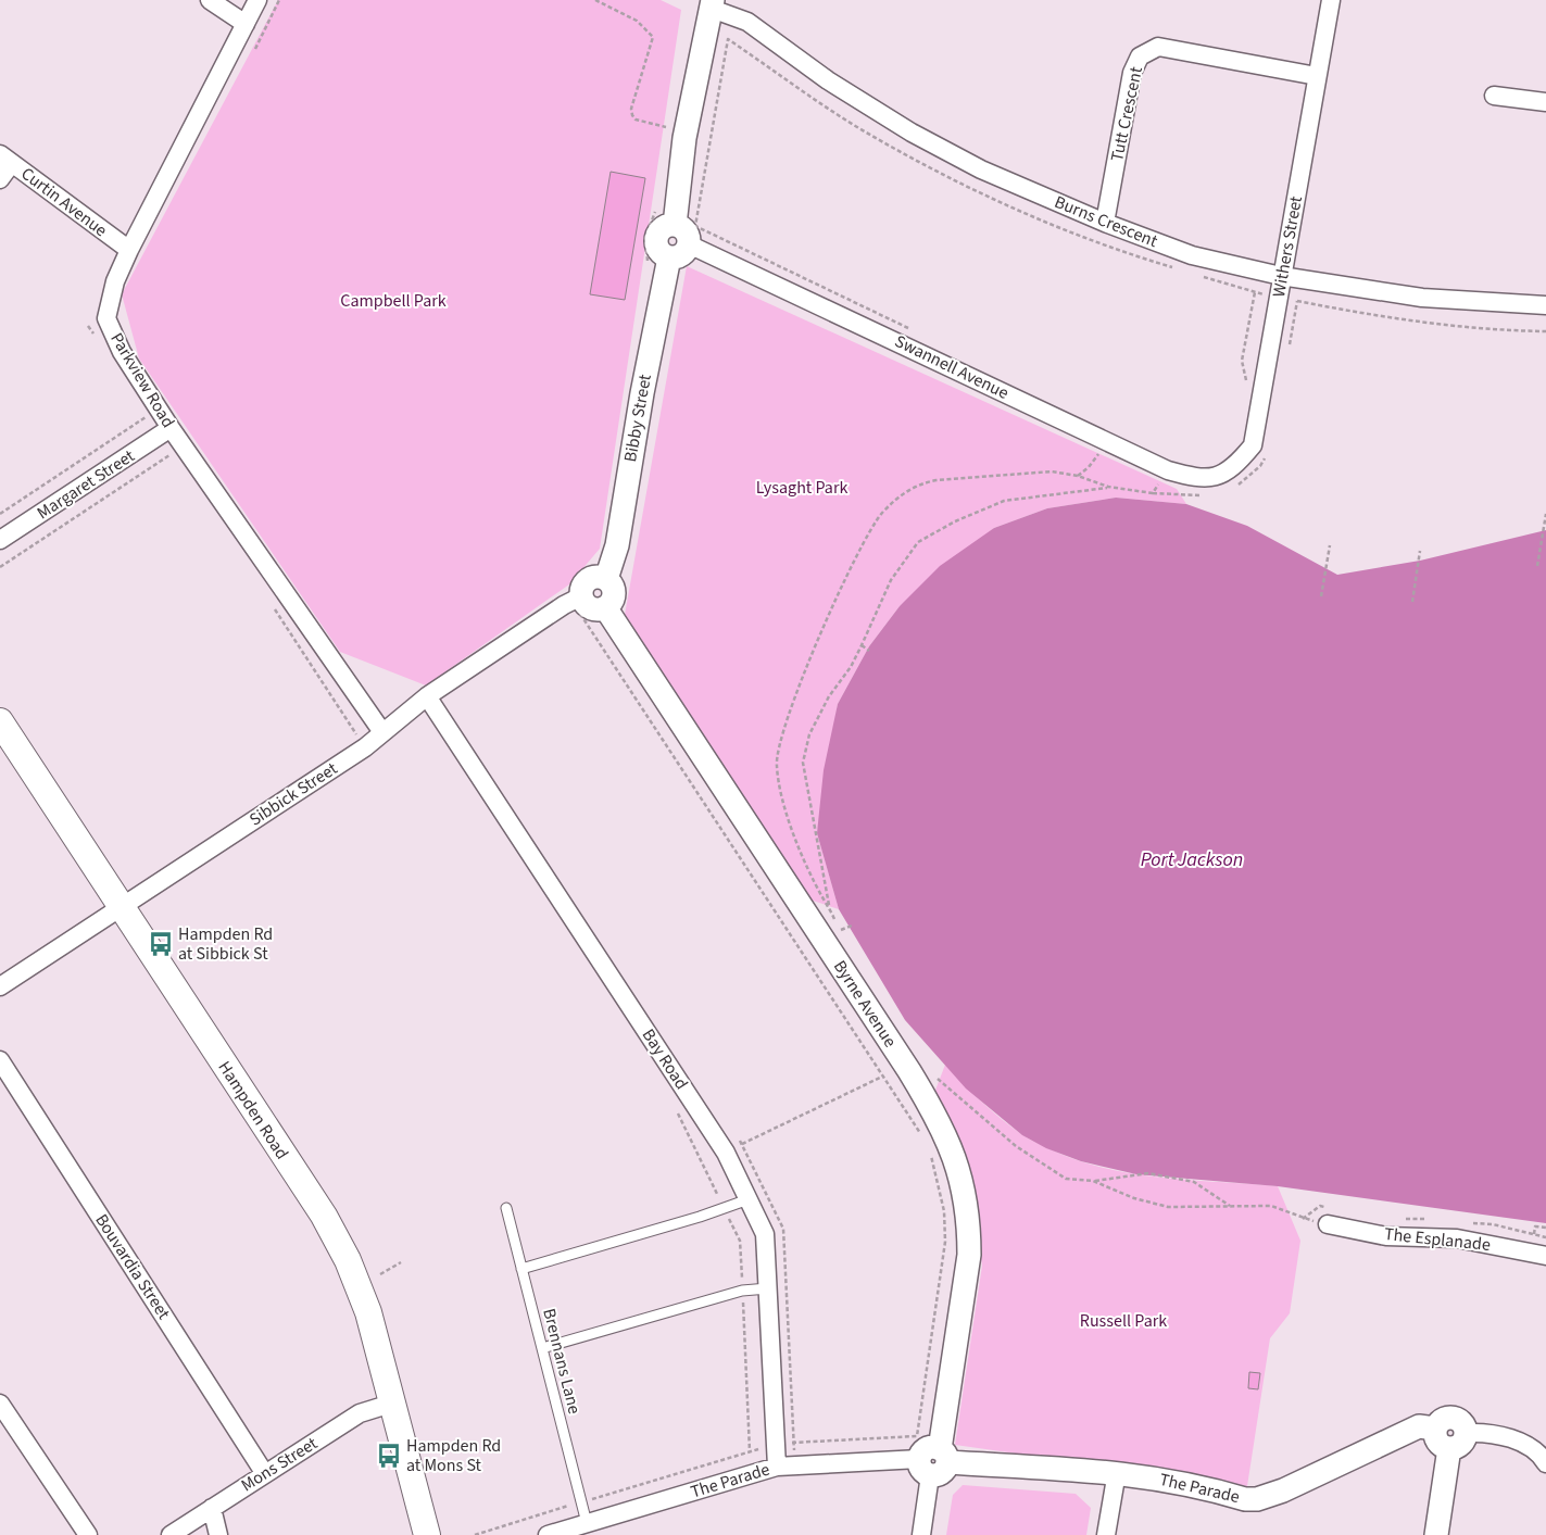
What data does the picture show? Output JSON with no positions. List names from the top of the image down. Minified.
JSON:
{"streets":{"main road":["Hampden Road"],"street":["Tutt Crescent","Curtin Avenue","Burns Crescent","Withers Street","Swannell Avenue","Parkview Road","Bibby Street","Margaret Street","Sibbick Street","Byrne Avenue","Bay Road","The Esplanade","Bouvardia Street","Mons Street","The Parade"],"lane":["Brennans Lane"]},"crossings":[["Tutt Crescent","Burns Crescent"],["Tutt Crescent","Withers Street"],["Curtin Avenue","Parkview Road"],["Burns Crescent","Withers Street"],["Withers Street","Swannell Avenue"],["Swannell Avenue","Bibby Street"],["Parkview Road","Margaret Street"],["Parkview Road","Sibbick Street"],["Bibby Street","Sibbick Street"],["Bibby Street","Byrne Avenue"],["Sibbick Street","Byrne Avenue"],["Sibbick Street","Bay Road"],["Sibbick Street","Hampden Road"],["Byrne Avenue","The Parade"],["Bay Road","The Parade"],["Hampden Road","Mons Street"],["Bouvardia Street","Mons Street"],["Brennans Lane","The Parade"]],"water":["Port Jackson"],"parks":["Campbell Park","Lysaght Park","Russell Park"],"places":{"bus stop":["Hampden Rd at Sibbick St","Hampden Rd at Mons St"]}}
